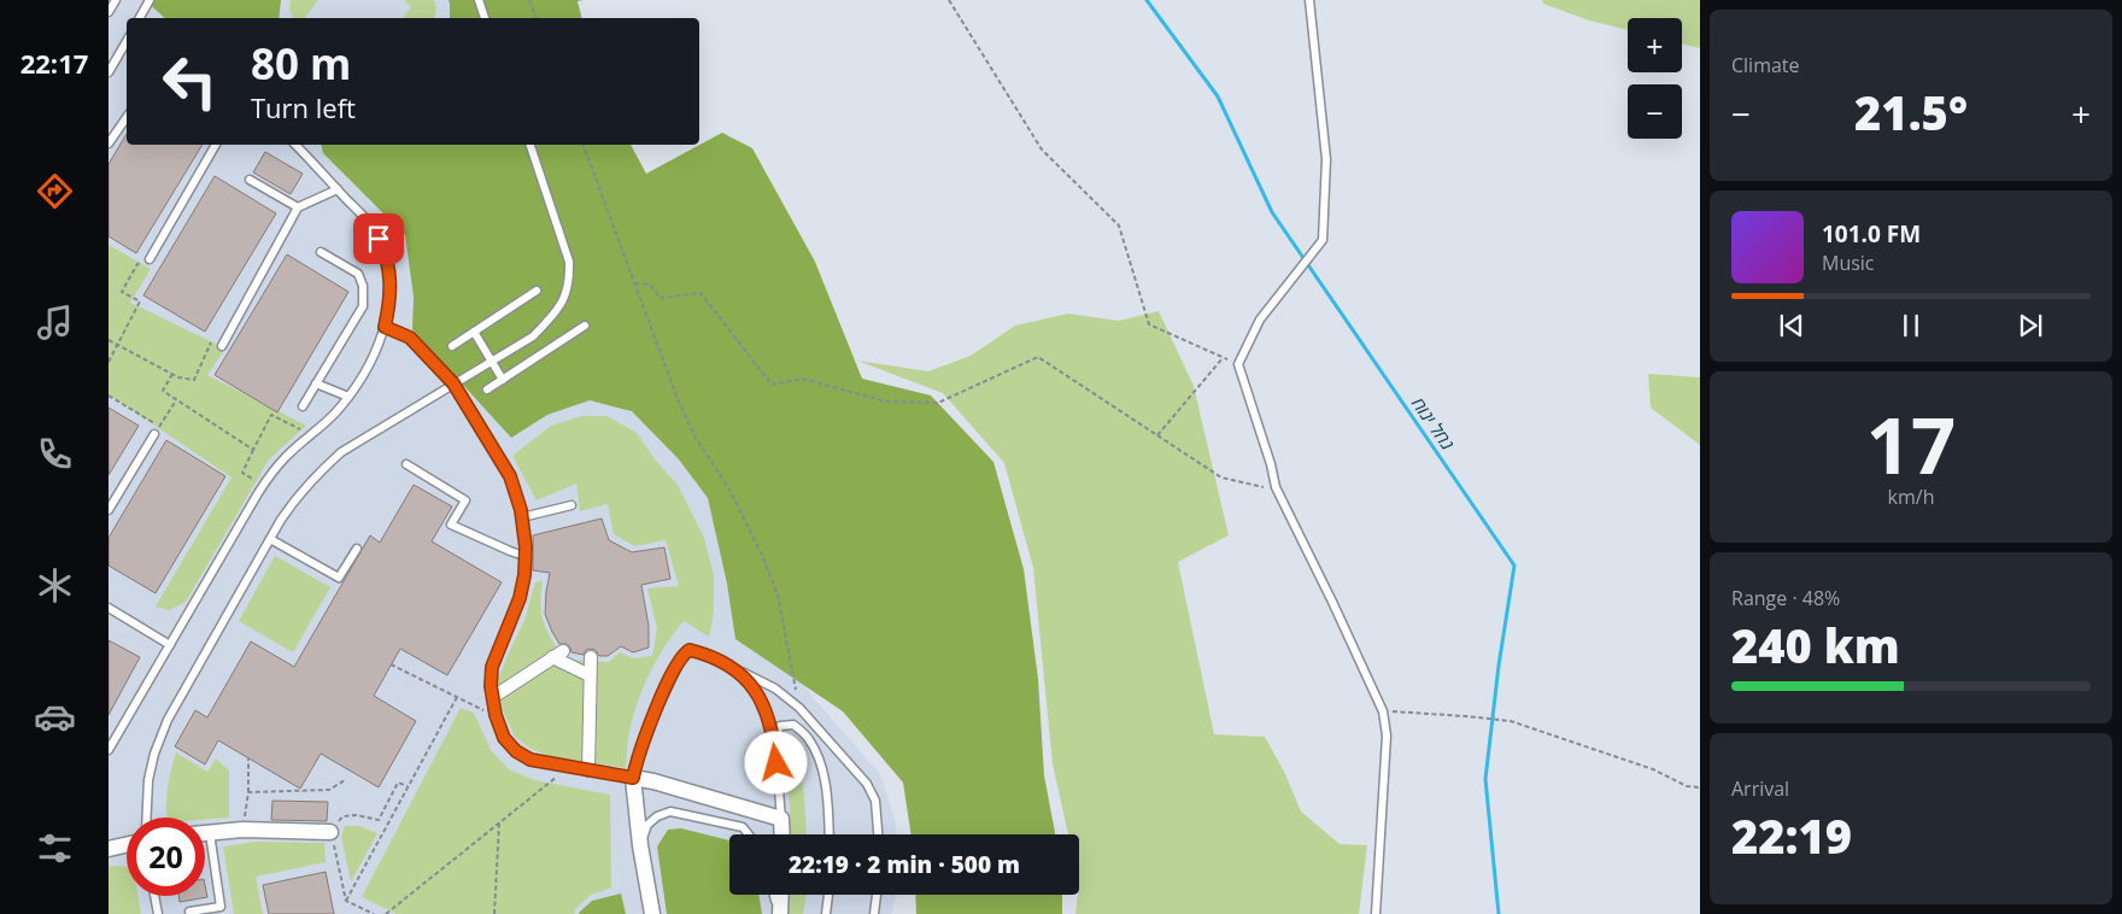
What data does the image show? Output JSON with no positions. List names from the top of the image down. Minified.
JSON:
{"water":["נחל ינוח"],"page":{"tabs":"22:17","tile":["Climate",["17","km/h"],["Range · 48%","240 km"],["Arrival","22:19"]],"map_buttons":["+","−"],"turn":["80 m","Turn left"],"heat":["−","21.5°","+"],"song":["101.0 FM","Music"],"limit":"20","trip":"22:19 · 2 min · 500 m"}}
